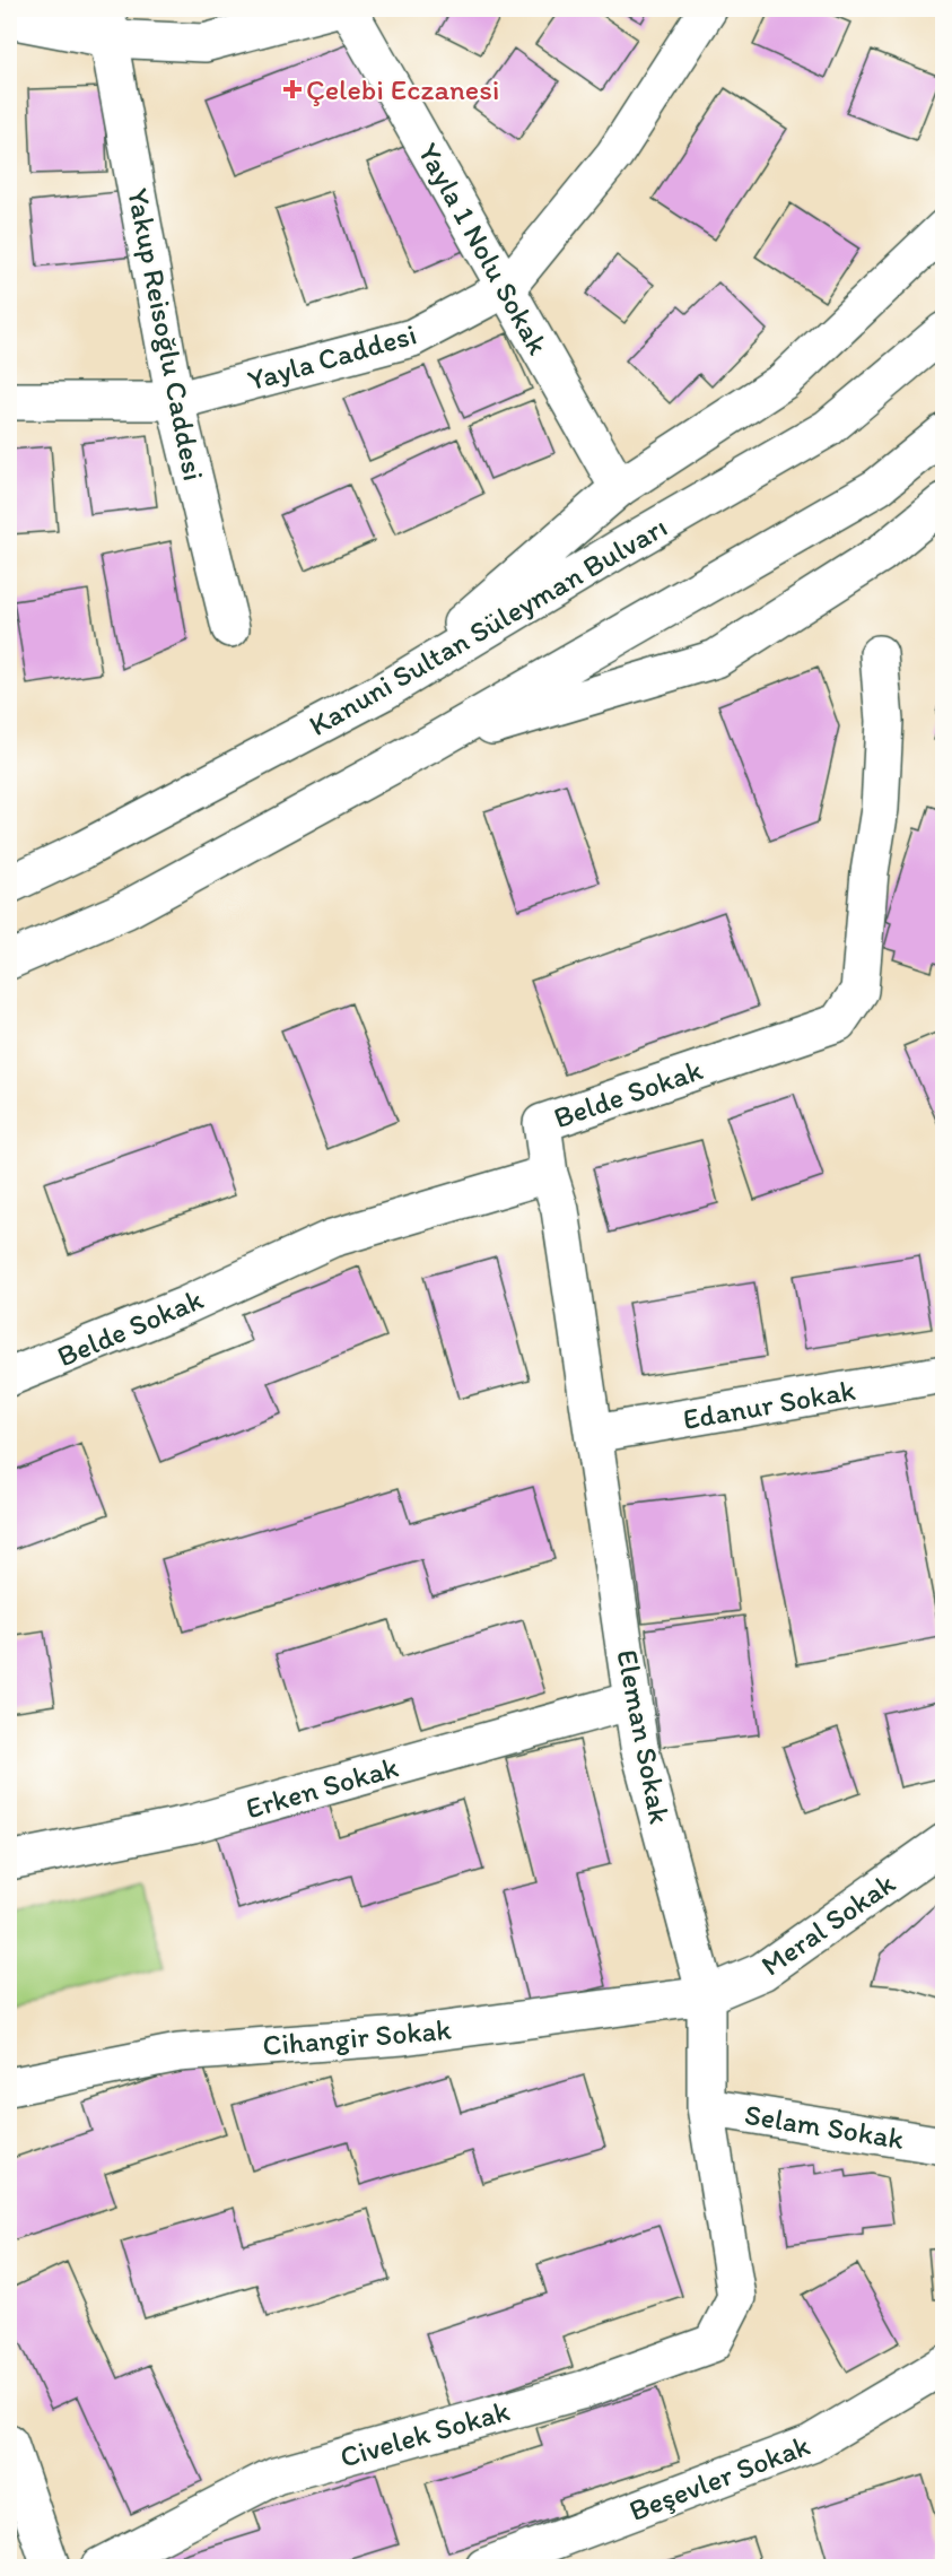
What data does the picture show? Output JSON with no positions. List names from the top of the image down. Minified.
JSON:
{"streets":{"street":["Yayla 1 Nolu Sokak","Yakup Reisoğlu Caddesi","Yayla Caddesi","Kanuni Sultan Süleyman Bulvarı","Belde Sokak","Edanur Sokak","Eleman Sokak","Erken Sokak","Meral Sokak","Cihangir Sokak","Selam Sokak","Civelek Sokak","Beşevler Sokak"]},"crossings":[["Yayla 1 Nolu Sokak","Yayla Caddesi"],["Yakup Reisoğlu Caddesi","Yayla Caddesi"],["Belde Sokak","Eleman Sokak"],["Edanur Sokak","Eleman Sokak"],["Eleman Sokak","Erken Sokak"],["Eleman Sokak","Meral Sokak"],["Eleman Sokak","Cihangir Sokak"],["Eleman Sokak","Selam Sokak"],["Eleman Sokak","Civelek Sokak"],["Meral Sokak","Cihangir Sokak"]],"places":{"health":["Çelebi Eczanesi"]}}
